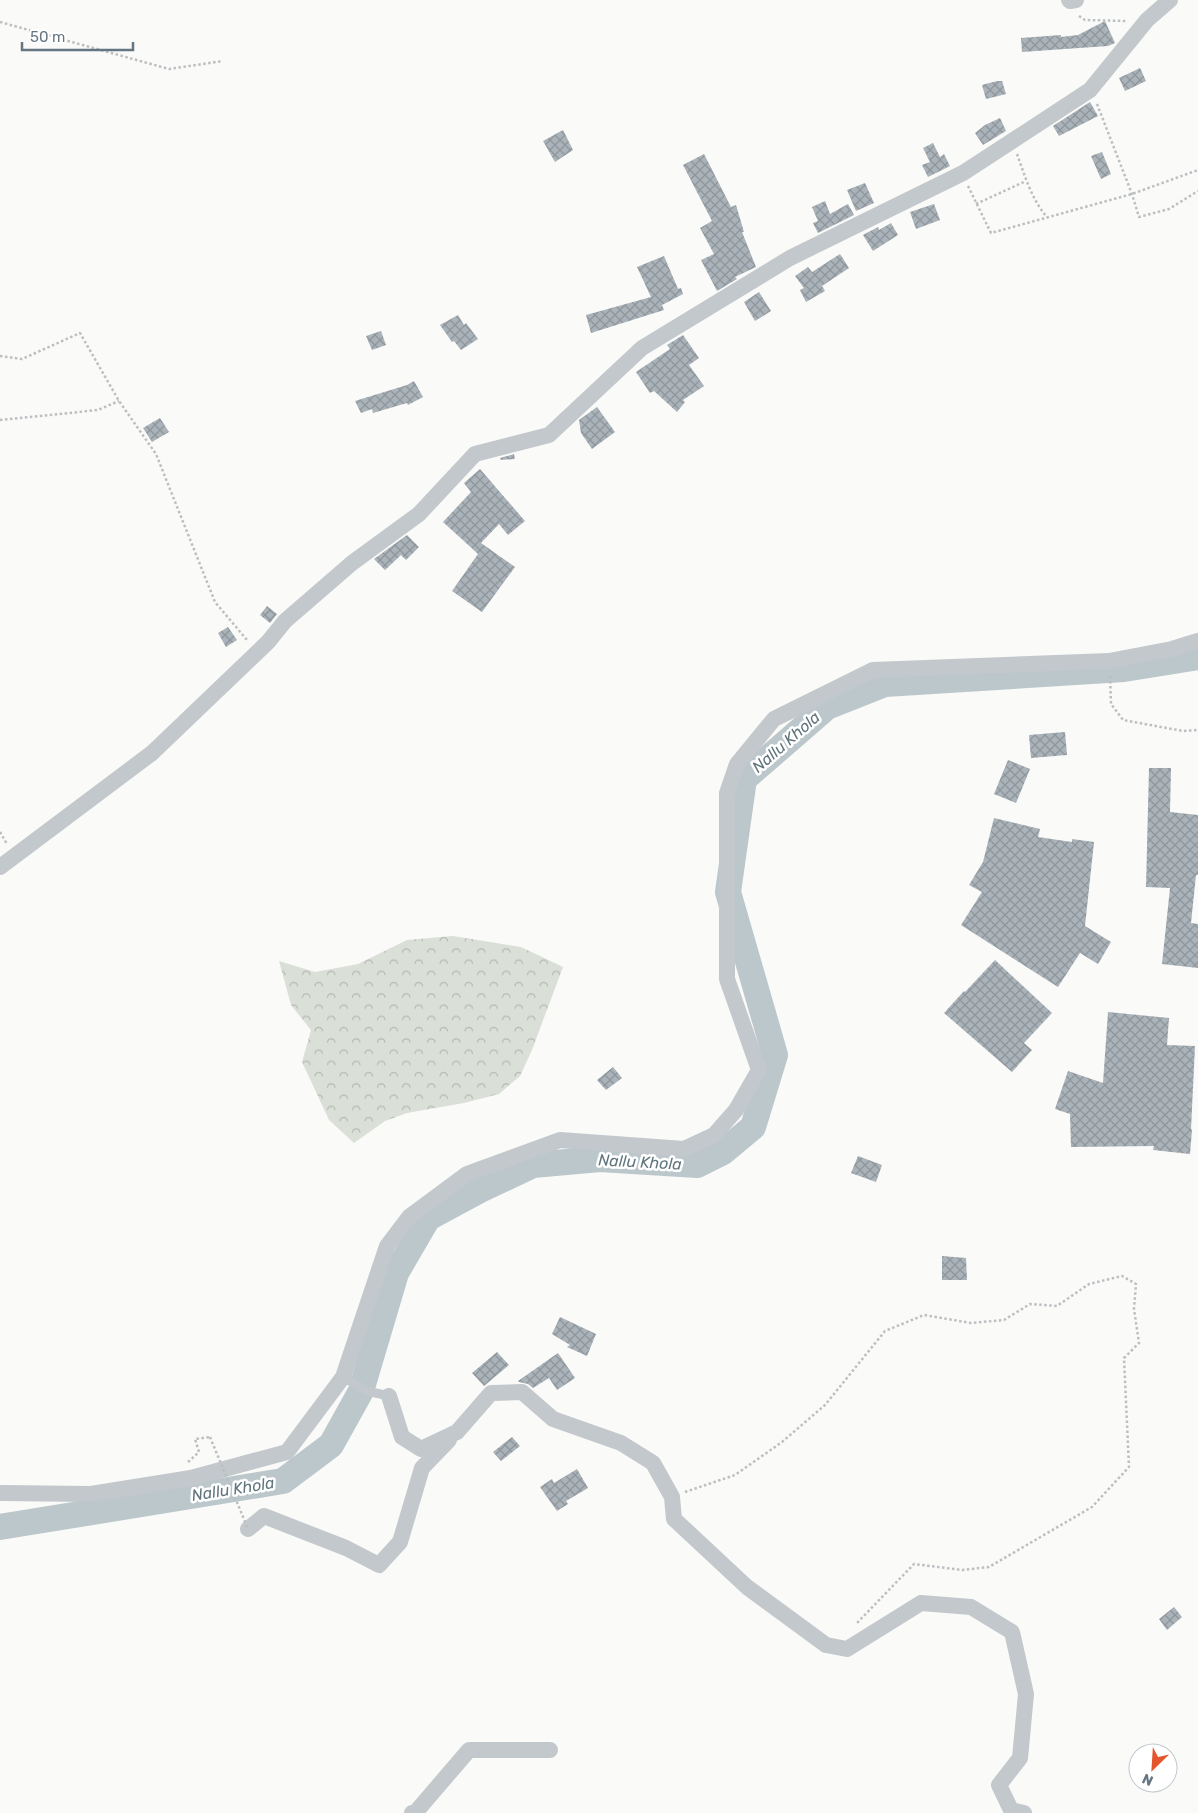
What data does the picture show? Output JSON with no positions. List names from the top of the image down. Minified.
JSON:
{"water":["Nallu Khola"],"scale_bar":"50 m","north":"bottom left"}
